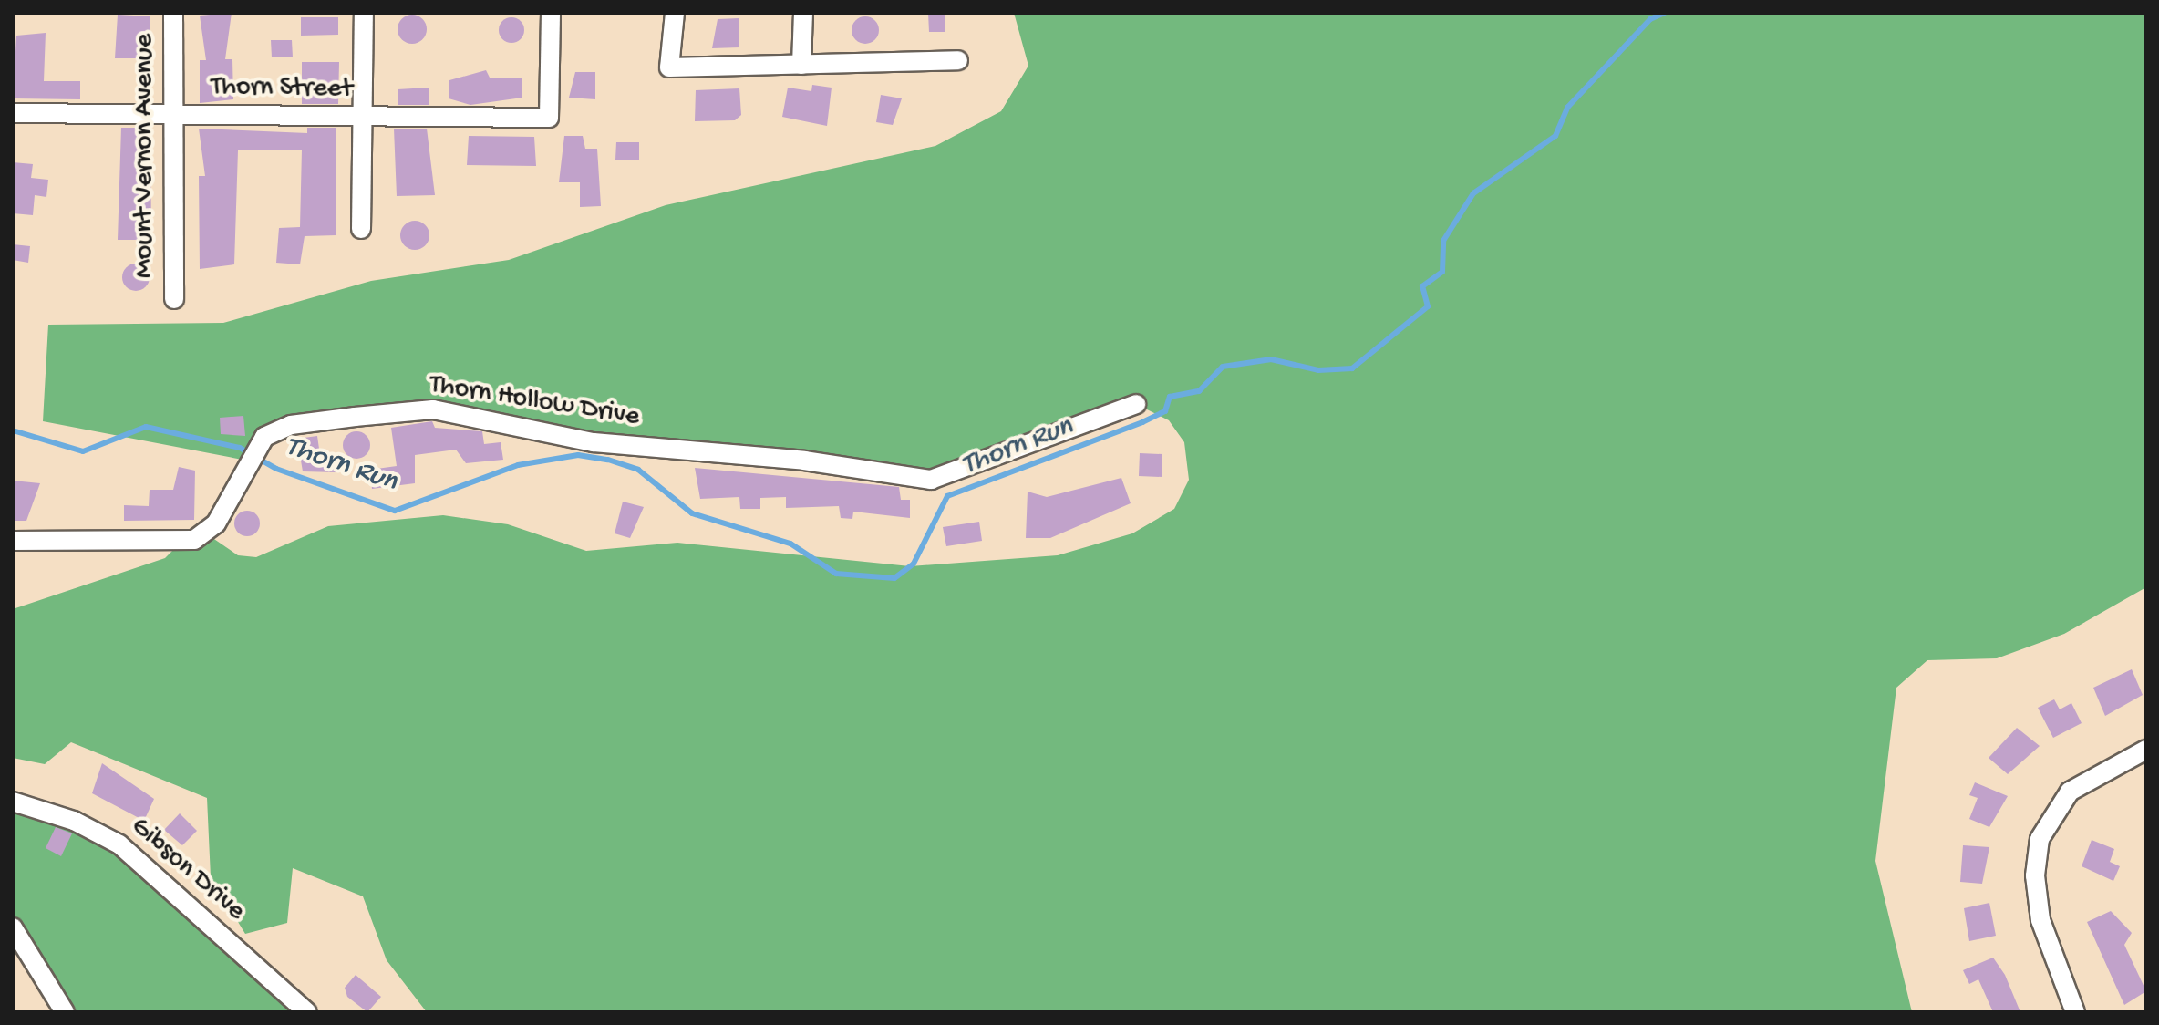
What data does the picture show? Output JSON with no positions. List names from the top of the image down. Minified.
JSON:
{"streets":{"street":["Thorn Street","Mount Vernon Avenue","Thorn Hollow Drive","Gibson Drive"]},"crossings":[["Thorn Street","Mount Vernon Avenue"]],"water":["Thorn Run"]}
